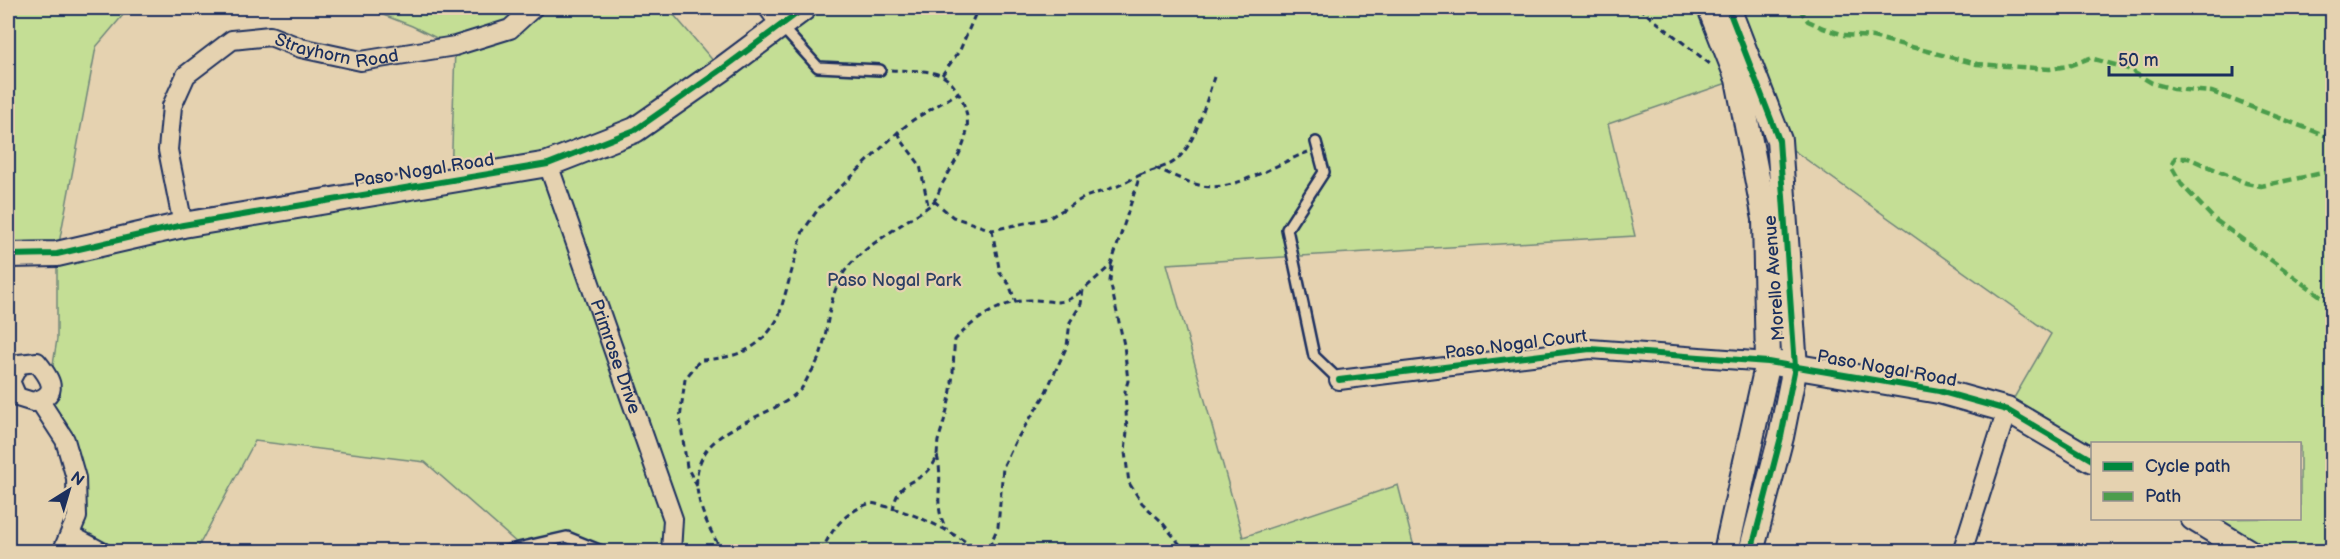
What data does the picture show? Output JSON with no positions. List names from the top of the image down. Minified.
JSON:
{"streets":{"street":["Strayhorn Road","Paso Nogal Road","Morello Avenue","Paso Nogal Court","Primrose Drive"]},"crossings":[["Strayhorn Road","Paso Nogal Road"],["Paso Nogal Road","Morello Avenue"],["Paso Nogal Road","Paso Nogal Court"],["Paso Nogal Road","Primrose Drive"],["Morello Avenue","Paso Nogal Court"]],"parks":["Paso Nogal Park"],"legend":["Cycle path","Path"],"scale_bar":"50 m","north":"top right"}
